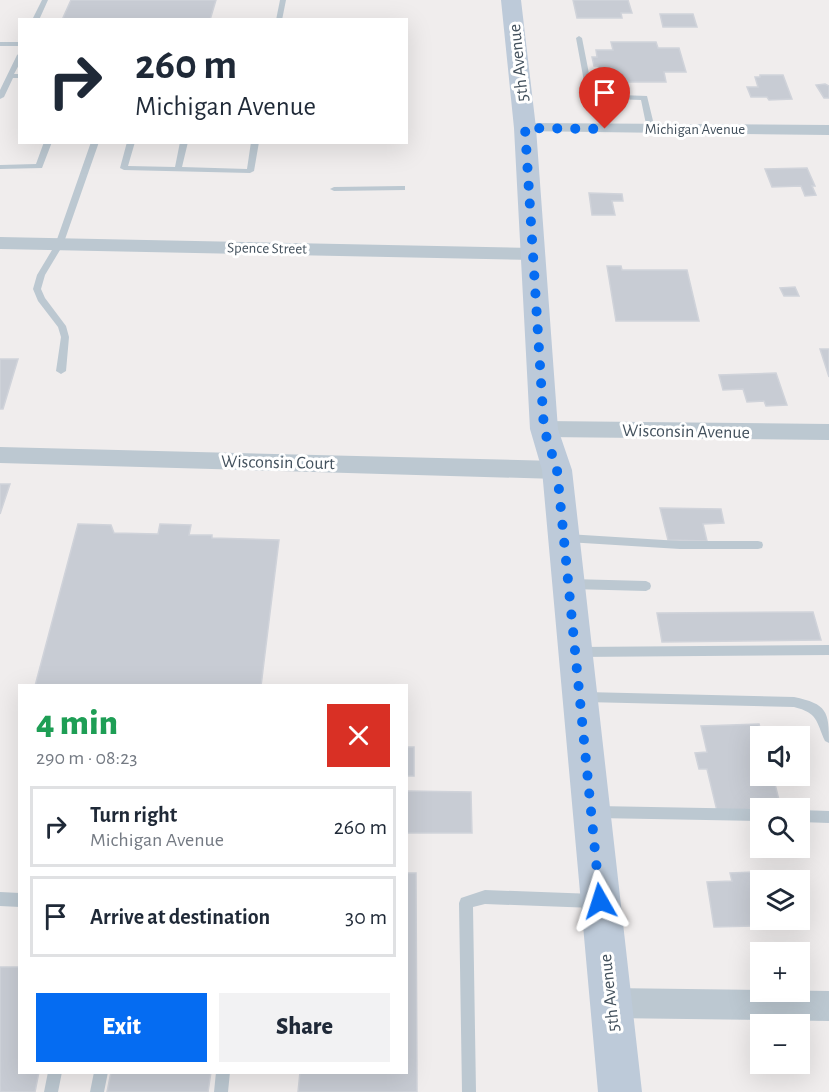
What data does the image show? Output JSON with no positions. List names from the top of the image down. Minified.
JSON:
{"streets":{"main road":["5th Avenue"],"street":["Michigan Avenue","Spence Street","Wisconsin Avenue","Wisconsin Court"]},"crossings":[["5th Avenue","Michigan Avenue"],["5th Avenue","Spence Street"],["5th Avenue","Wisconsin Avenue"],["5th Avenue","Wisconsin Court"]],"page":{"turn":["260 m","Michigan Avenue"],"heading":["4 min","290 m · 08:23"],"map_buttons":["+","−"],"list":[{"name":"Turn right","note":"Michigan Avenue","value":"260 m"},{"name":"Arrive at destination","value":"30 m"}],"buttons":["Exit","Share"]}}
